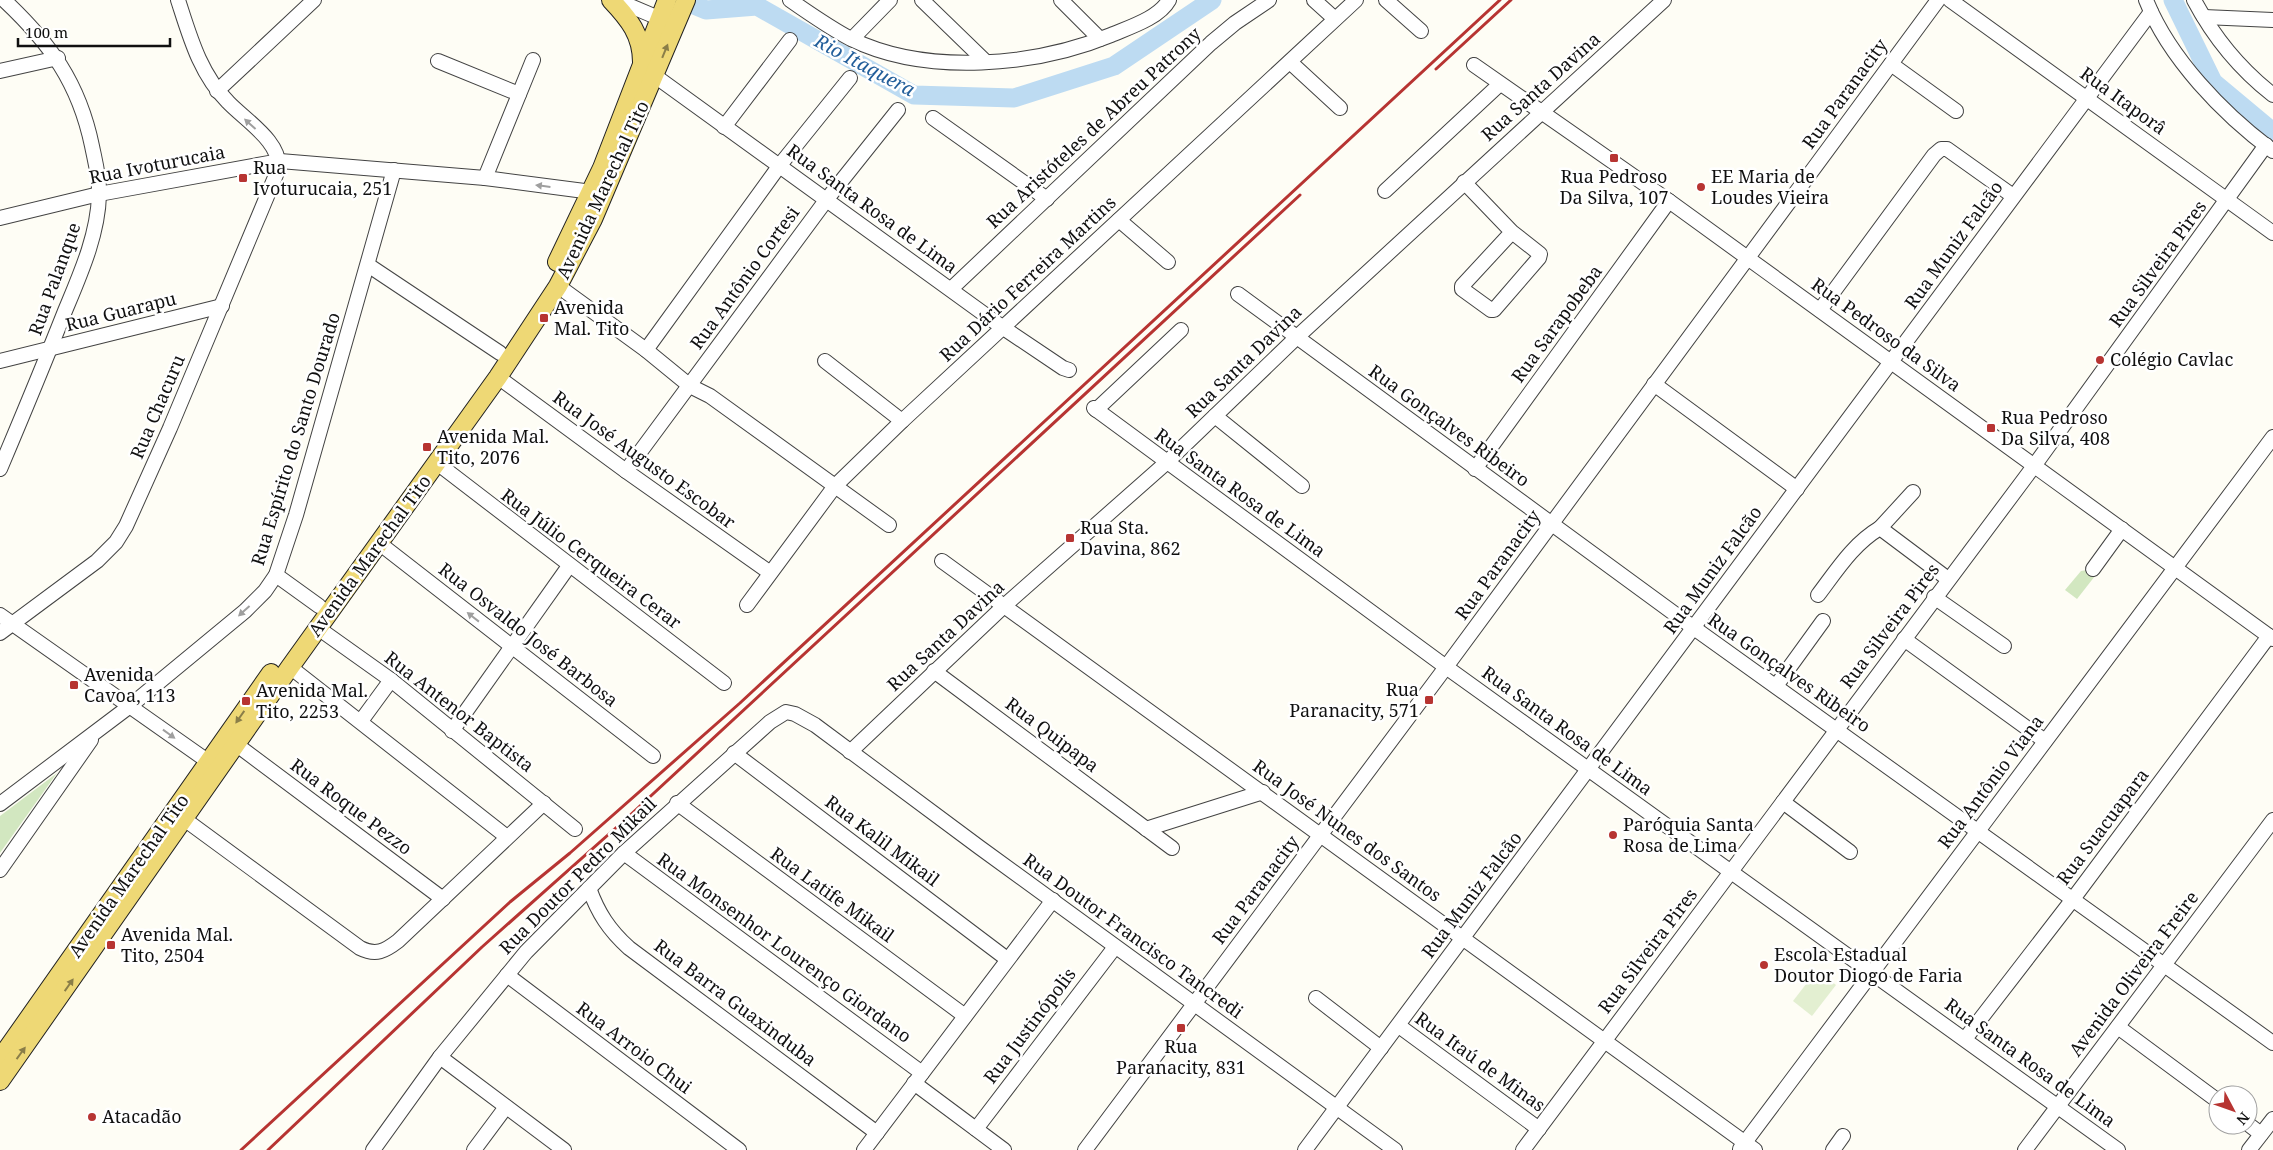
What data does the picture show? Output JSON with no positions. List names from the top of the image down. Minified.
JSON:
{"streets":{"main road":["Avenida Marechal Tito"],"street":["Rua Santa Davina","Rua Paranacity","Rua Itaporâ","Rua Aristóteles de Abreu Patrony","Rua Ivoturucaia","Rua Santa Rosa de Lima","Rua Muniz Falcão","Rua Silveira Pires","Rua Antônio Cortesi","Rua Palanque","Rua Dário Ferreira Martins","Rua Guarapu","Rua Sarapobeba","Rua Pedroso da Silva","Rua Chacuru","Rua Gonçalves Ribeiro","Rua Espírito do Santo Dourado","Rua José Augusto Escobar","Rua Júlio Cerqueira Cerar","Rua Osvaldo José Barbosa","Rua Antenor Baptista","Rua Quipapa","Rua Antônio Viana","Rua Roque Pezzo","Rua Suacuapara","Rua José Nunes dos Santos","Rua Kalil Mikail","Rua Doutor Pedro Mikail","Rua Latife Mikail","Rua Doutor Francisco Tancredi","Rua Monsenhor Lourenço Giordano","Avenida Oliveira Freire","Rua Barra Guaxinduba","Rua Justinópolis","Rua Arroio Chui","Rua Itaú de Minas"]},"crossings":[["Rua Santa Davina","Rua Santa Rosa de Lima"],["Rua Santa Davina","Rua Pedroso da Silva"],["Rua Santa Davina","Rua Gonçalves Ribeiro"],["Rua Santa Davina","Rua Quipapa"],["Rua Santa Davina","Rua José Nunes dos Santos"],["Rua Santa Davina","Rua Doutor Pedro Mikail"],["Rua Santa Davina","Rua Doutor Francisco Tancredi"],["Rua Paranacity","Rua Santa Rosa de Lima"],["Rua Paranacity","Rua Pedroso da Silva"],["Rua Paranacity","Rua Gonçalves Ribeiro"],["Rua Paranacity","Rua José Nunes dos Santos"],["Rua Paranacity","Rua Doutor Francisco Tancredi"],["Rua Itaporâ","Rua Muniz Falcão"],["Rua Itaporâ","Rua Silveira Pires"],["Rua Aristóteles de Abreu Patrony","Rua Santa Rosa de Lima"],["Rua Ivoturucaia","Avenida Marechal Tito"],["Rua Ivoturucaia","Rua Palanque"],["Rua Ivoturucaia","Rua Chacuru"],["Rua Ivoturucaia","Rua Espírito do Santo Dourado"],["Avenida Marechal Tito","Rua Santa Rosa de Lima"],["Avenida Marechal Tito","Rua José Augusto Escobar"],["Avenida Marechal Tito","Rua Júlio Cerqueira Cerar"],["Avenida Marechal Tito","Rua Osvaldo José Barbosa"],["Avenida Marechal Tito","Rua Antenor Baptista"],["Avenida Marechal Tito","Rua Roque Pezzo"],["Rua Santa Rosa de Lima","Rua Muniz Falcão"],["Rua Santa Rosa de Lima","Rua Silveira Pires"],["Rua Santa Rosa de Lima","Rua Antônio Cortesi"],["Rua Santa Rosa de Lima","Rua Dário Ferreira Martins"],["Rua Santa Rosa de Lima","Rua Antônio Viana"],["Rua Santa Rosa de Lima","Rua Suacuapara"],["Rua Santa Rosa de Lima","Avenida Oliveira Freire"],["Rua Muniz Falcão","Rua Pedroso da Silva"],["Rua Muniz Falcão","Rua Gonçalves Ribeiro"],["Rua Muniz Falcão","Rua José Nunes dos Santos"],["Rua Muniz Falcão","Rua Doutor Francisco Tancredi"],["Rua Muniz Falcão","Rua Itaú de Minas"],["Rua Silveira Pires","Rua Pedroso da Silva"],["Rua Silveira Pires","Rua Gonçalves Ribeiro"],["Rua Silveira Pires","Rua José Nunes dos Santos"],["Rua Silveira Pires","Rua Itaú de Minas"],["Rua Antônio Cortesi","Rua José Augusto Escobar"],["Rua Palanque","Rua Guarapu"],["Rua Dário Ferreira Martins","Rua José Augusto Escobar"],["Rua Guarapu","Rua Chacuru"],["Rua Sarapobeba","Rua Pedroso da Silva"],["Rua Sarapobeba","Rua Gonçalves Ribeiro"],["Rua Pedroso da Silva","Rua Antônio Viana"],["Rua Pedroso da Silva","Rua Suacuapara"],["Rua Gonçalves Ribeiro","Rua Antônio Viana"],["Rua Gonçalves Ribeiro","Rua Suacuapara"],["Rua Gonçalves Ribeiro","Avenida Oliveira Freire"],["Rua Antônio Viana","Rua José Nunes dos Santos"],["Rua Kalil Mikail","Rua Doutor Pedro Mikail"],["Rua Doutor Pedro Mikail","Rua Latife Mikail"],["Rua Doutor Pedro Mikail","Rua Doutor Francisco Tancredi"],["Rua Doutor Pedro Mikail","Rua Monsenhor Lourenço Giordano"],["Rua Doutor Pedro Mikail","Rua Barra Guaxinduba"],["Rua Doutor Pedro Mikail","Rua Arroio Chui"],["Rua Doutor Francisco Tancredi","Rua Justinópolis"],["Rua Monsenhor Lourenço Giordano","Rua Justinópolis"]],"one_way":["Rua Osvaldo José Barbosa"],"water":["Rio Itaquera"],"places":{"transit":["Rua Pedroso Da Silva, 107","Rua Ivoturucaia, 251","Avenida Mal. Tito","Rua Pedroso Da Silva, 408","Avenida Mal. Tito, 2076","Rua Sta. Davina, 862","Avenida Cavoa, 113","Rua Paranacity, 571","Avenida Mal. Tito, 2253","Avenida Mal. Tito, 2504","Rua Paranacity, 831"],"other":["EE Maria de Loudes Vieira","Colégio Cavlac","Paróquia Santa Rosa de Lima","Escola Estadual Doutor Diogo de Faria","Atacadão"]},"scale_bar":"100 m","north":"bottom right"}
